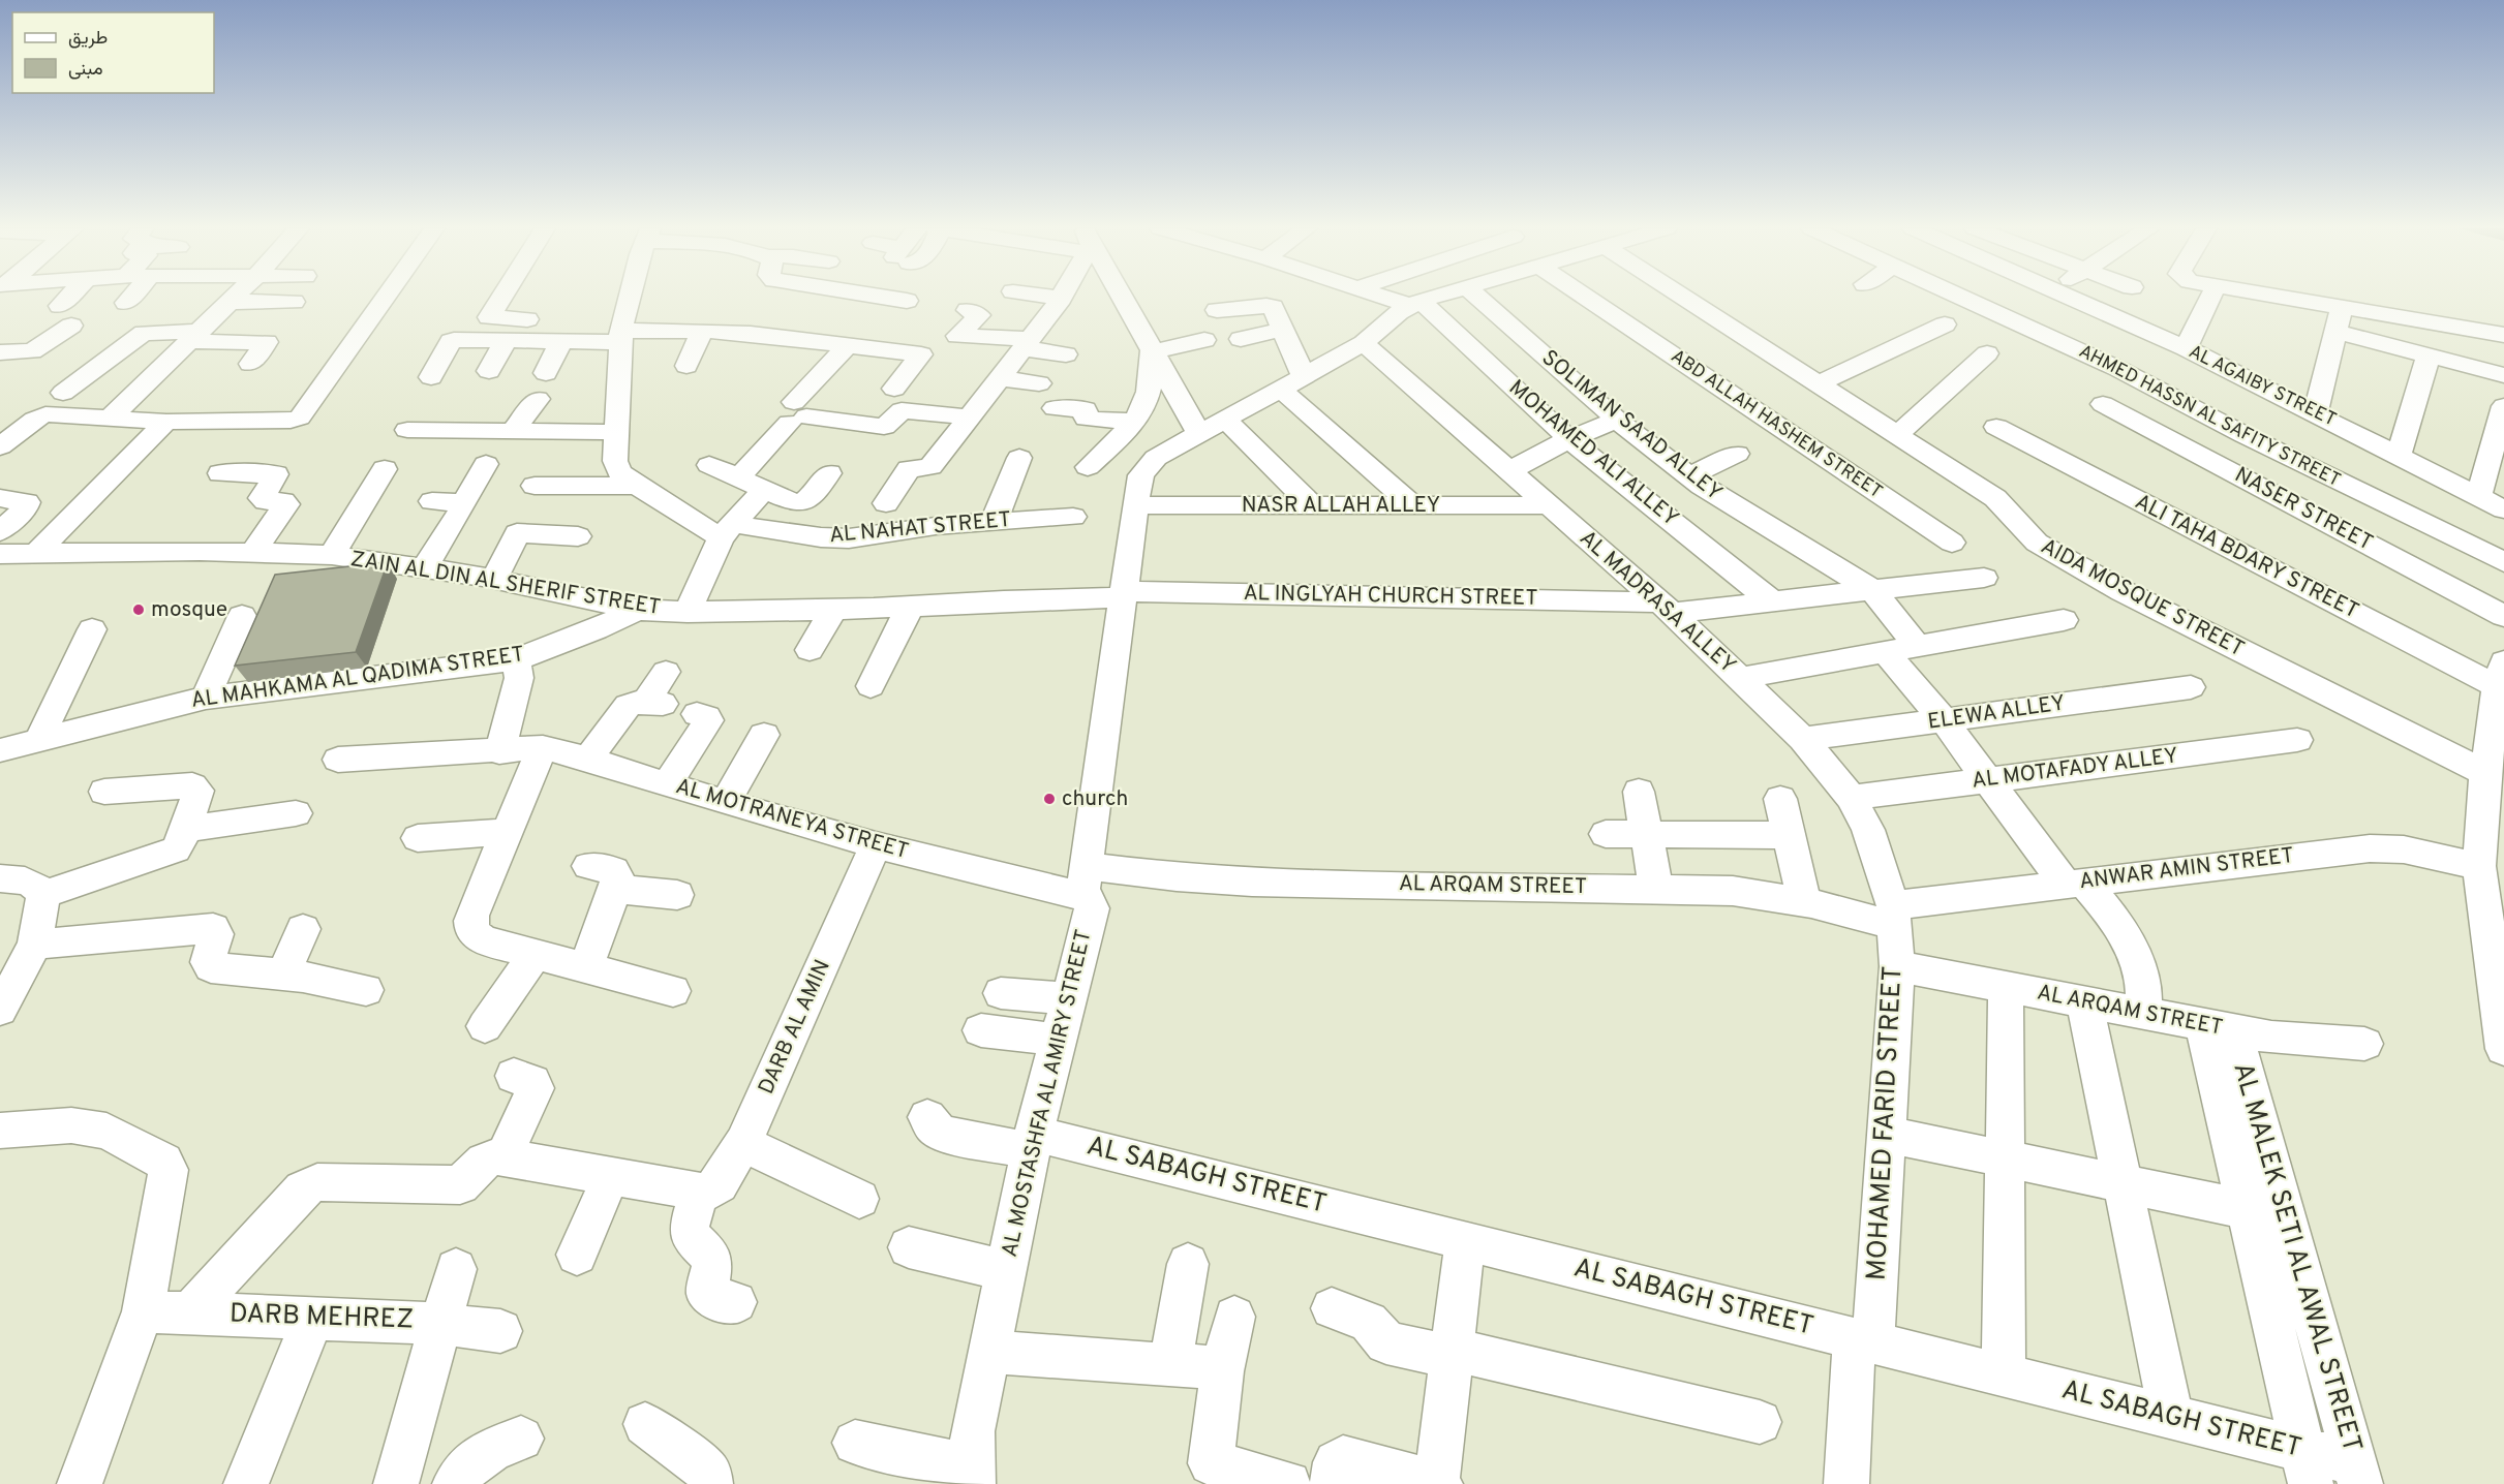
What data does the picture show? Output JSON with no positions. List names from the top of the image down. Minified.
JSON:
{"streets":{"street":["AL AGAIBY STREET","AHMED HASSN AL SAFITY STREET","ABD ALLAH HASHEM STREET","SOLIMAN SAAD ALLEY","MOHAMED ALI ALLEY","NASR ALLAH ALLEY","NASER STREET","AL NAHAT STREET","ALI TAHA BDARY STREET","ZAIN AL DIN AL SHERIF STREET","AL INGLYAH CHURCH STREET","AIDA MOSQUE STREET","AL MADRASA ALLEY","AL MAHKAMA AL QADIMA STREET","ELEWA ALLEY","AL MOTAFADY ALLEY","AL MOTRANEYA STREET","ANWAR AMIN STREET","AL ARQAM STREET","DARB AL AMIN","AL MOSTASHFA AL AMIRY STREET","MOHAMED FARID STREET","AL SABAGH STREET","AL MALEK SETI AL AWAL STREET","DARB MEHREZ"]},"crossings":[["SOLIMAN SAAD ALLEY","AL INGLYAH CHURCH STREET"],["MOHAMED ALI ALLEY","AL INGLYAH CHURCH STREET"],["MOHAMED ALI ALLEY","AL MOSTASHFA AL AMIRY STREET"],["NASR ALLAH ALLEY","AL MADRASA ALLEY"],["NASR ALLAH ALLEY","AL MOSTASHFA AL AMIRY STREET"],["ZAIN AL DIN AL SHERIF STREET","AL INGLYAH CHURCH STREET"],["ZAIN AL DIN AL SHERIF STREET","AL MAHKAMA AL QADIMA STREET"],["ZAIN AL DIN AL SHERIF STREET","AL MOSTASHFA AL AMIRY STREET"],["AL INGLYAH CHURCH STREET","AL MADRASA ALLEY"],["AL INGLYAH CHURCH STREET","AL MOSTASHFA AL AMIRY STREET"],["AL MADRASA ALLEY","ELEWA ALLEY"],["AL MADRASA ALLEY","AL MOTAFADY ALLEY"],["AL MADRASA ALLEY","ANWAR AMIN STREET"],["AL MADRASA ALLEY","AL ARQAM STREET"],["AL MADRASA ALLEY","AL MOSTASHFA AL AMIRY STREET"],["AL MADRASA ALLEY","MOHAMED FARID STREET"],["AL MOTRANEYA STREET","AL ARQAM STREET"],["AL MOTRANEYA STREET","DARB AL AMIN"],["AL MOTRANEYA STREET","AL MOSTASHFA AL AMIRY STREET"],["ANWAR AMIN STREET","AL ARQAM STREET"],["ANWAR AMIN STREET","MOHAMED FARID STREET"],["AL ARQAM STREET","AL MOSTASHFA AL AMIRY STREET"],["AL ARQAM STREET","MOHAMED FARID STREET"],["AL ARQAM STREET","AL MALEK SETI AL AWAL STREET"],["AL MOSTASHFA AL AMIRY STREET","AL SABAGH STREET"],["MOHAMED FARID STREET","AL SABAGH STREET"],["AL SABAGH STREET","AL MALEK SETI AL AWAL STREET"]],"places":["mosque","church"],"legend":["طريق","مبنى"]}
